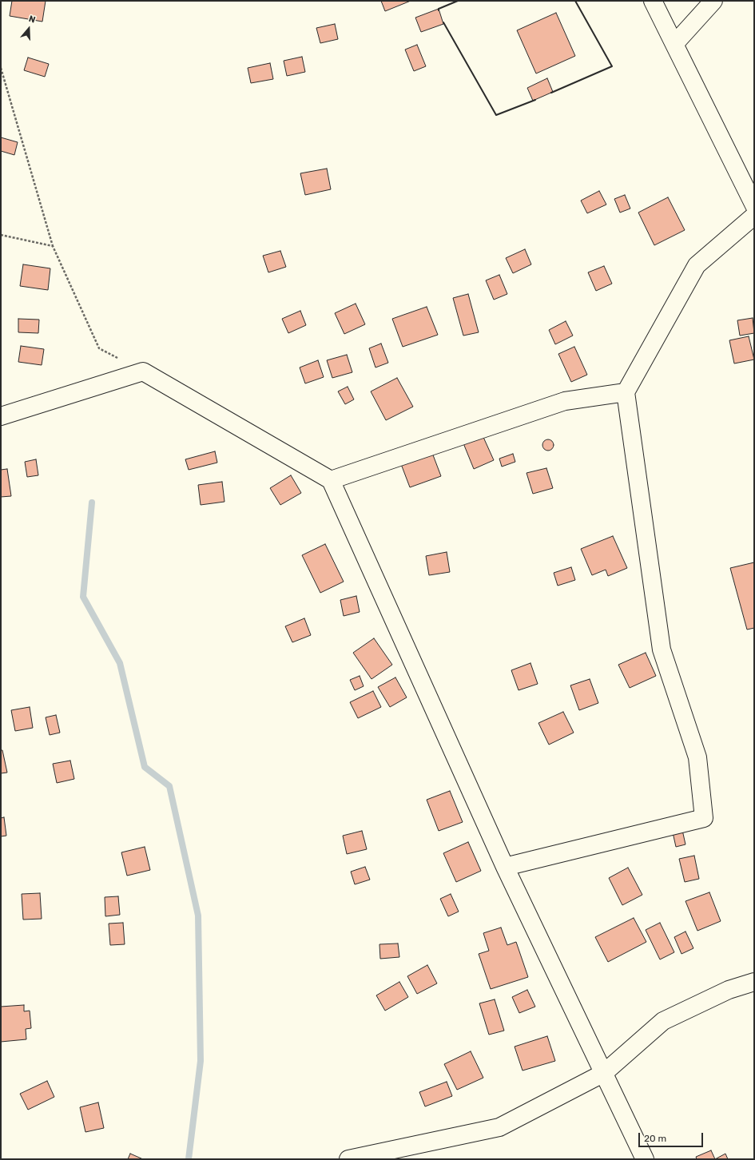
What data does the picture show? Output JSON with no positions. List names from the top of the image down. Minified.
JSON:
{"scale_bar":"20 m","north":"top"}
